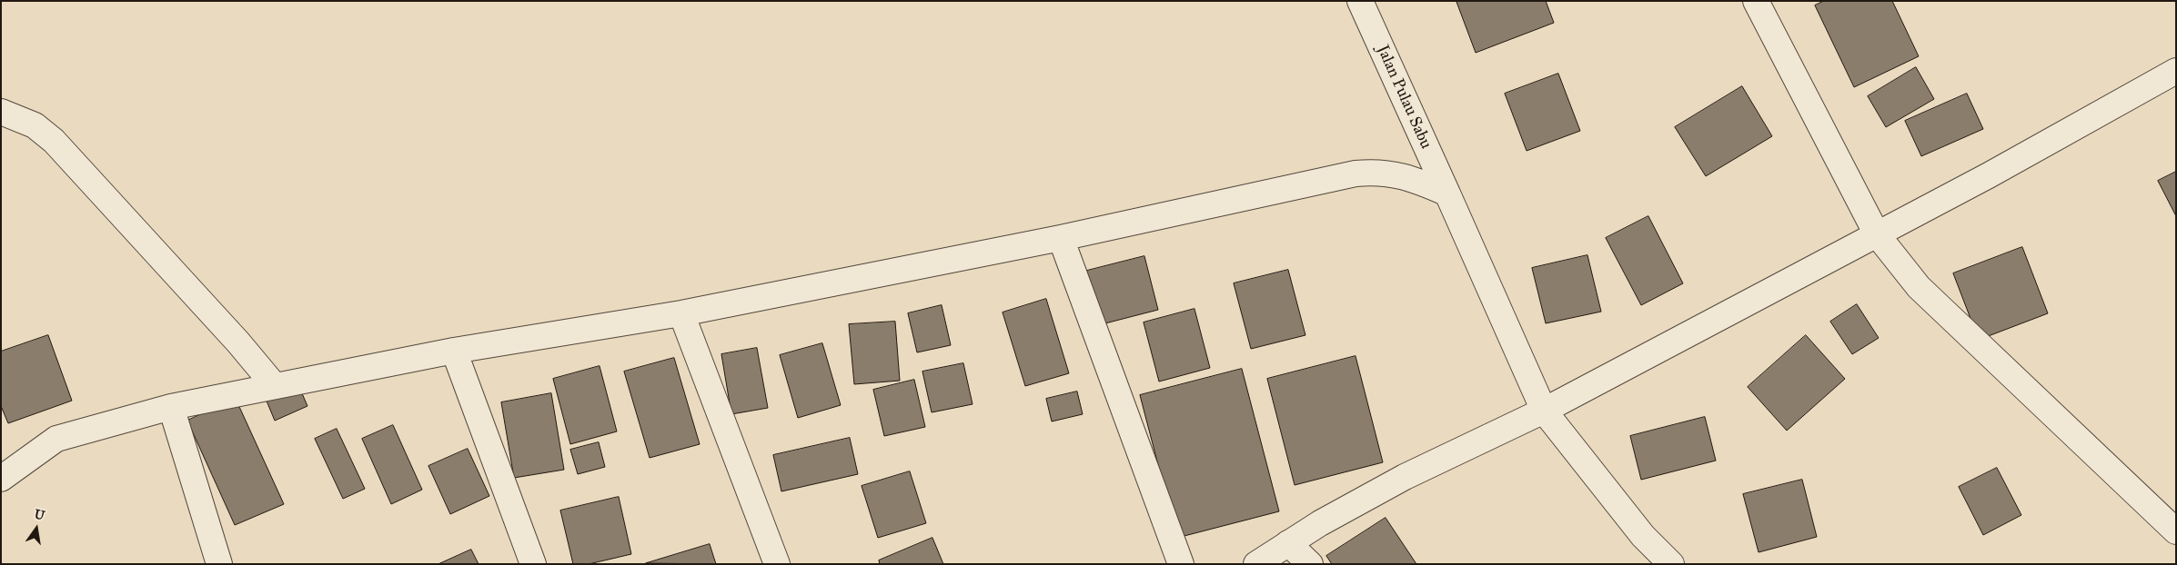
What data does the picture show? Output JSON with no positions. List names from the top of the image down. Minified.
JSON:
{"streets":{"street":["Jalan Pulau Sabu"]},"north":"top"}
